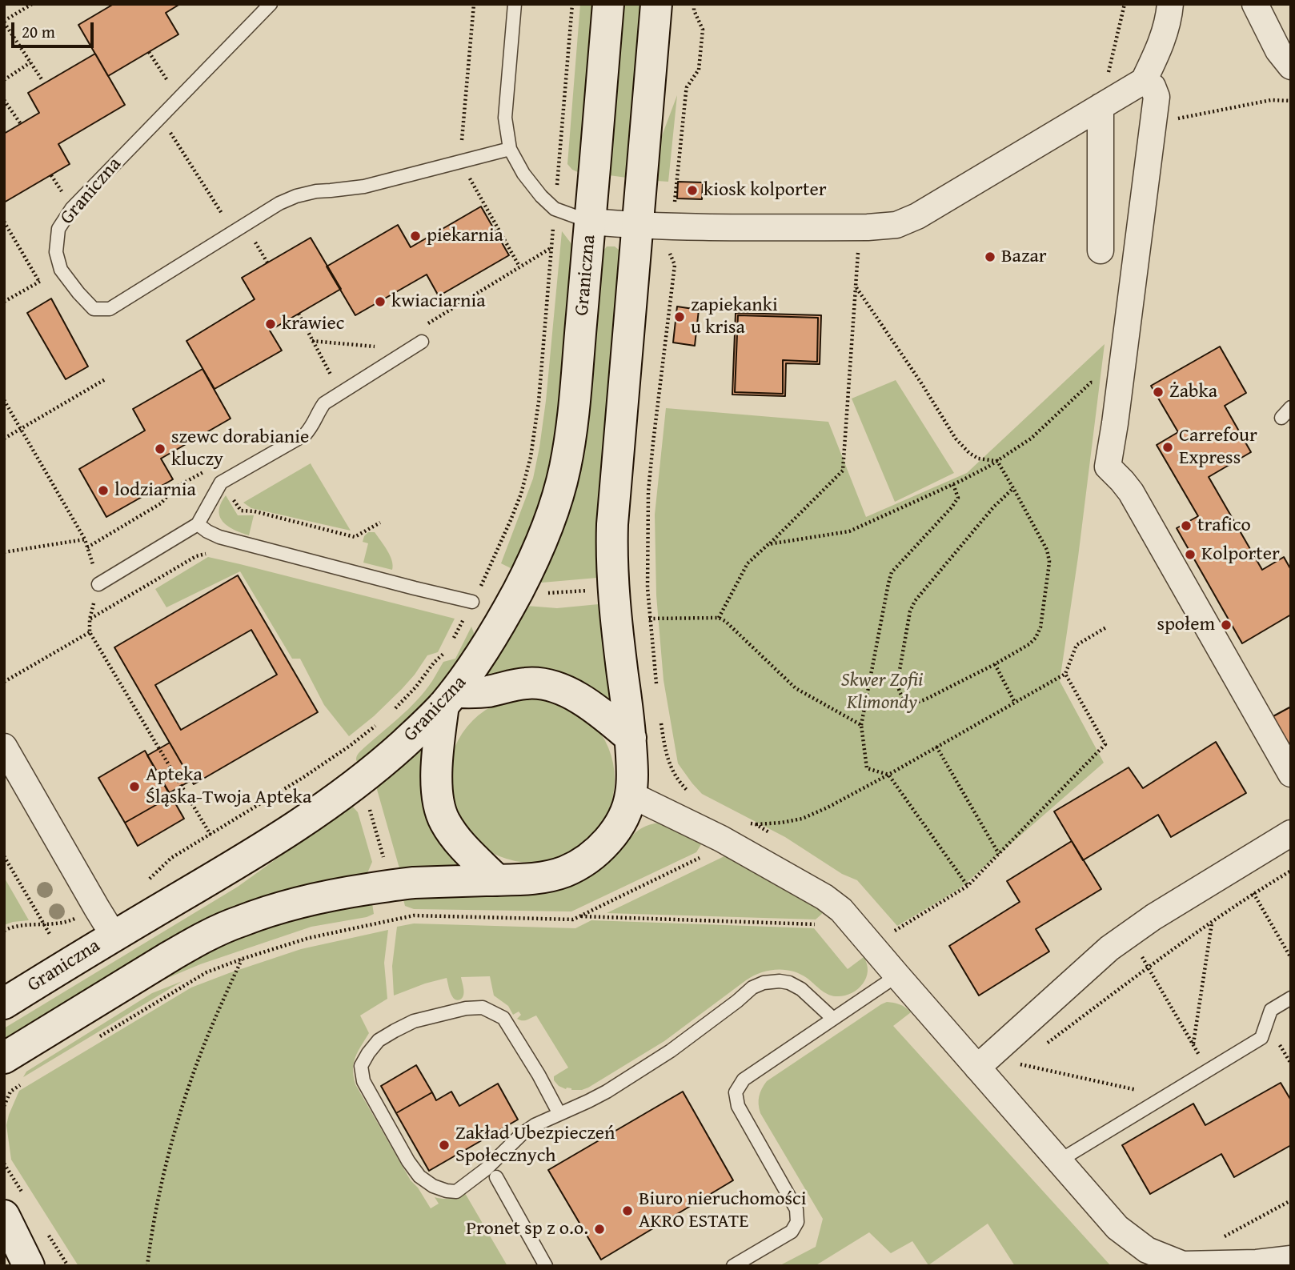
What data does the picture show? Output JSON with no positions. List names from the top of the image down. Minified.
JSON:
{"streets":{"street":["Graniczna"]},"parks":["Skwer Zofii Klimondy"],"places":["kiosk kolporter","piekarnia","Bazar","kwiaciarnia","zapiekanki u krisa","krawiec","Żabka","Carrefour Express","szewc dorabianie kluczy","lodziarnia","trafico","Kolporter","społem","Apteka Śląska-Twoja Apteka","Zakład Ubezpieczeń Społecznych","Biuro nieruchomości AKRO ESTATE","Pronet sp z o.o."],"scale_bar":"20 m"}
